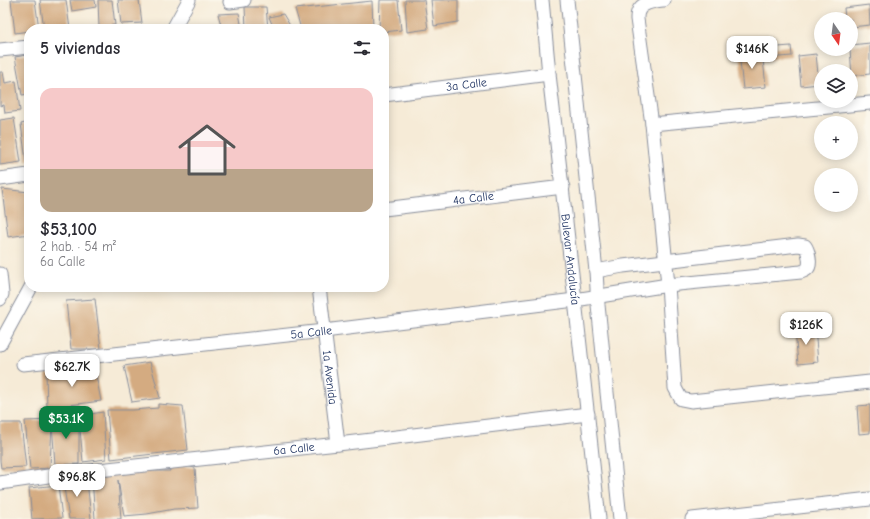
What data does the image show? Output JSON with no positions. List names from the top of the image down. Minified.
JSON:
{"streets":{"street":["3a Calle","4a Calle","Bulevar Andalucía","5a Calle","1a Avenida","6a Calle"]},"crossings":[["3a Calle","Bulevar Andalucía"],["4a Calle","Bulevar Andalucía"],["Bulevar Andalucía","5a Calle"],["Bulevar Andalucía","6a Calle"],["5a Calle","1a Avenida"],["1a Avenida","6a Calle"]],"north":"bottom","page":{"map_buttons":["+","−"],"heading":"5 viviendas","price":["$146K","$126K","$62.7K","$53.1K","$96.8K"],"list":[{"name":"$53,100","note":"2 hab. · 54 m² · 6a Calle"}]}}
